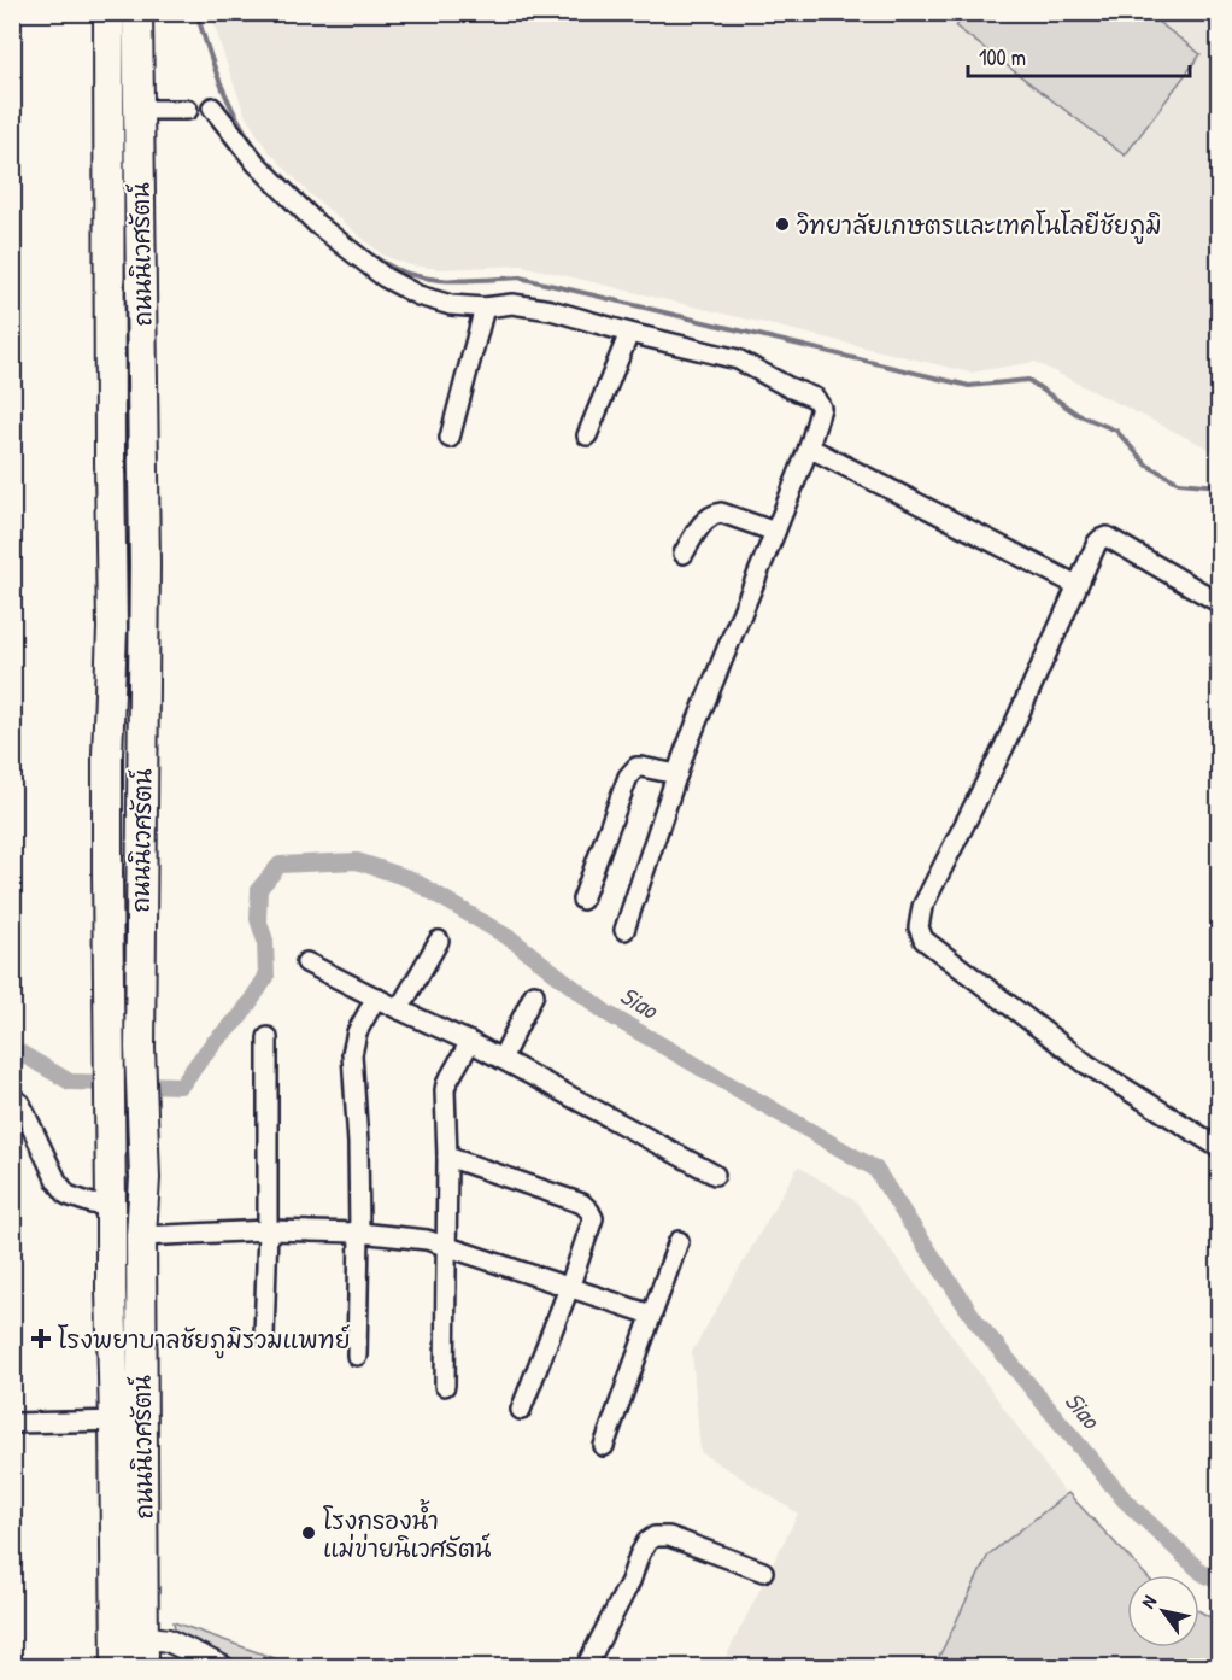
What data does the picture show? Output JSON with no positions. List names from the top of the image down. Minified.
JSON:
{"streets":{"main road":["ถนนนิเวศรัตน์"]},"water":["Siao"],"places":{"other":["วิทยาลัยเกษตรและเทคโนโลยีชัยภูมิ","โรงกรองน้ำ แม่ข่ายนิเวศรัตน์"],"health":["โรงพยาบาลชัยภูมิรวมแพทย์"]},"scale_bar":"100 m","north":"top left"}
